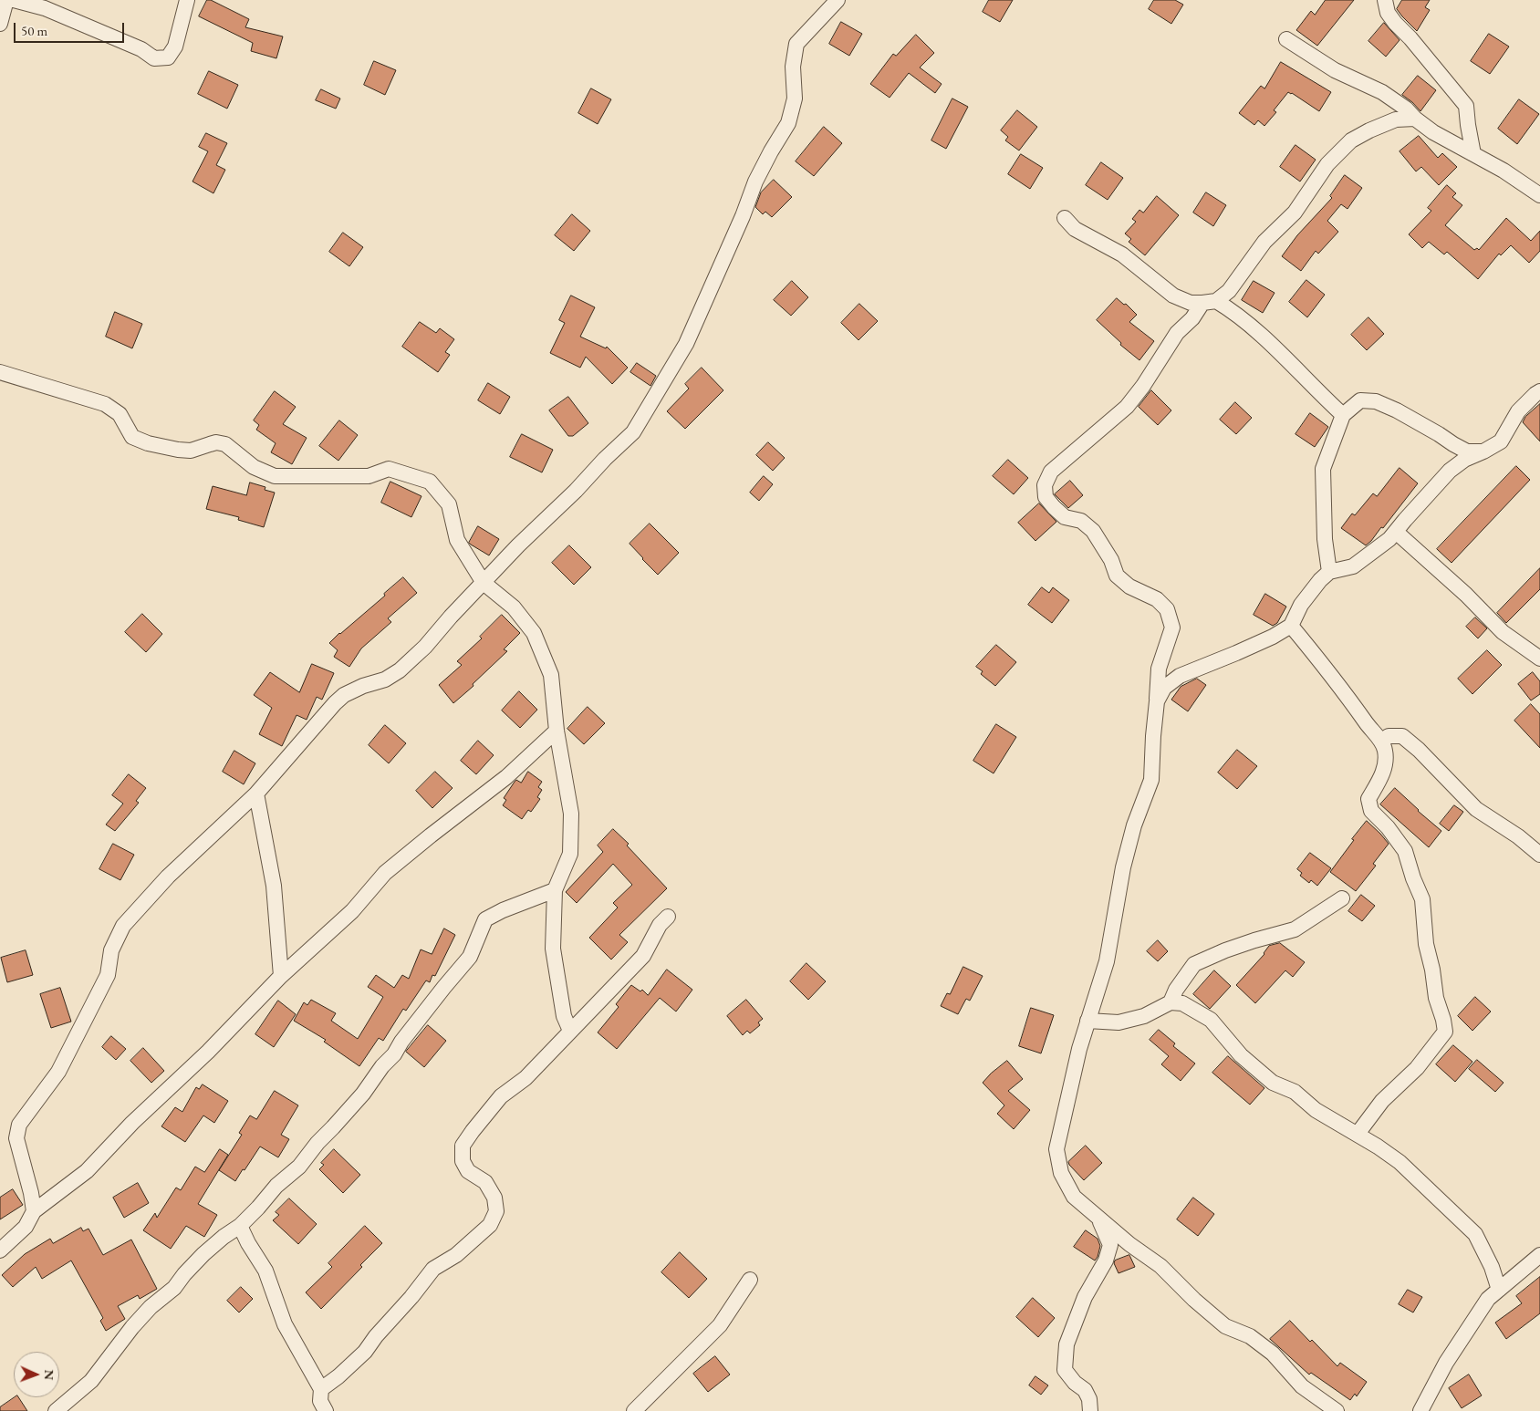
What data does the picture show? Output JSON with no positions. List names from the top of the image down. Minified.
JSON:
{"scale_bar":"50 m","north":"right"}
